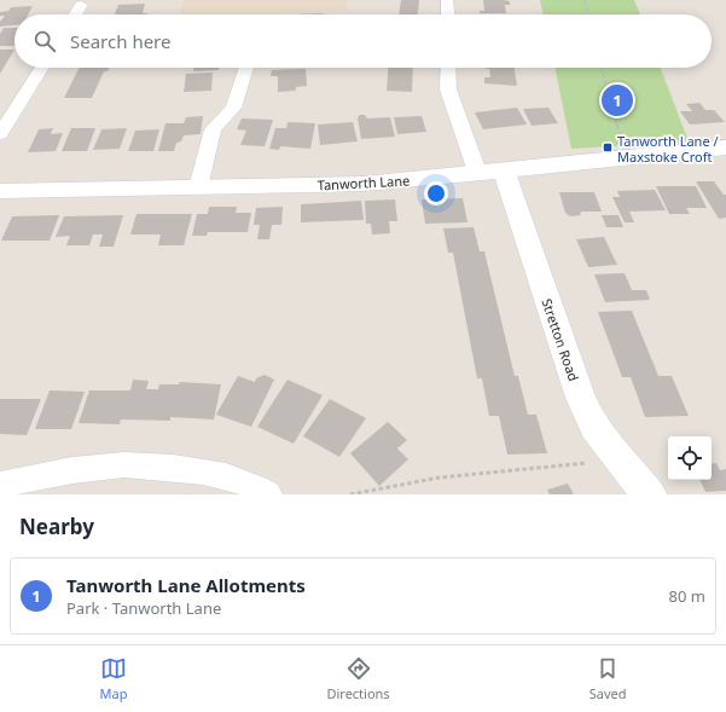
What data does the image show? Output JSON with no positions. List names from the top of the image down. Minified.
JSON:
{"streets":{"street":["Tanworth Lane","Stretton Road"]},"crossings":[["Tanworth Lane","Stretton Road"]],"places":{"transit":["Tanworth Lane / Maxstoke Croft"]},"page":{"search":"Search here","pins":"1","heading":"Nearby","list":[{"mark":"1","name":"Tanworth Lane Allotments","note":"Park · Tanworth Lane","value":"80 m"}],"nav":["Map","Directions","Saved"]}}
